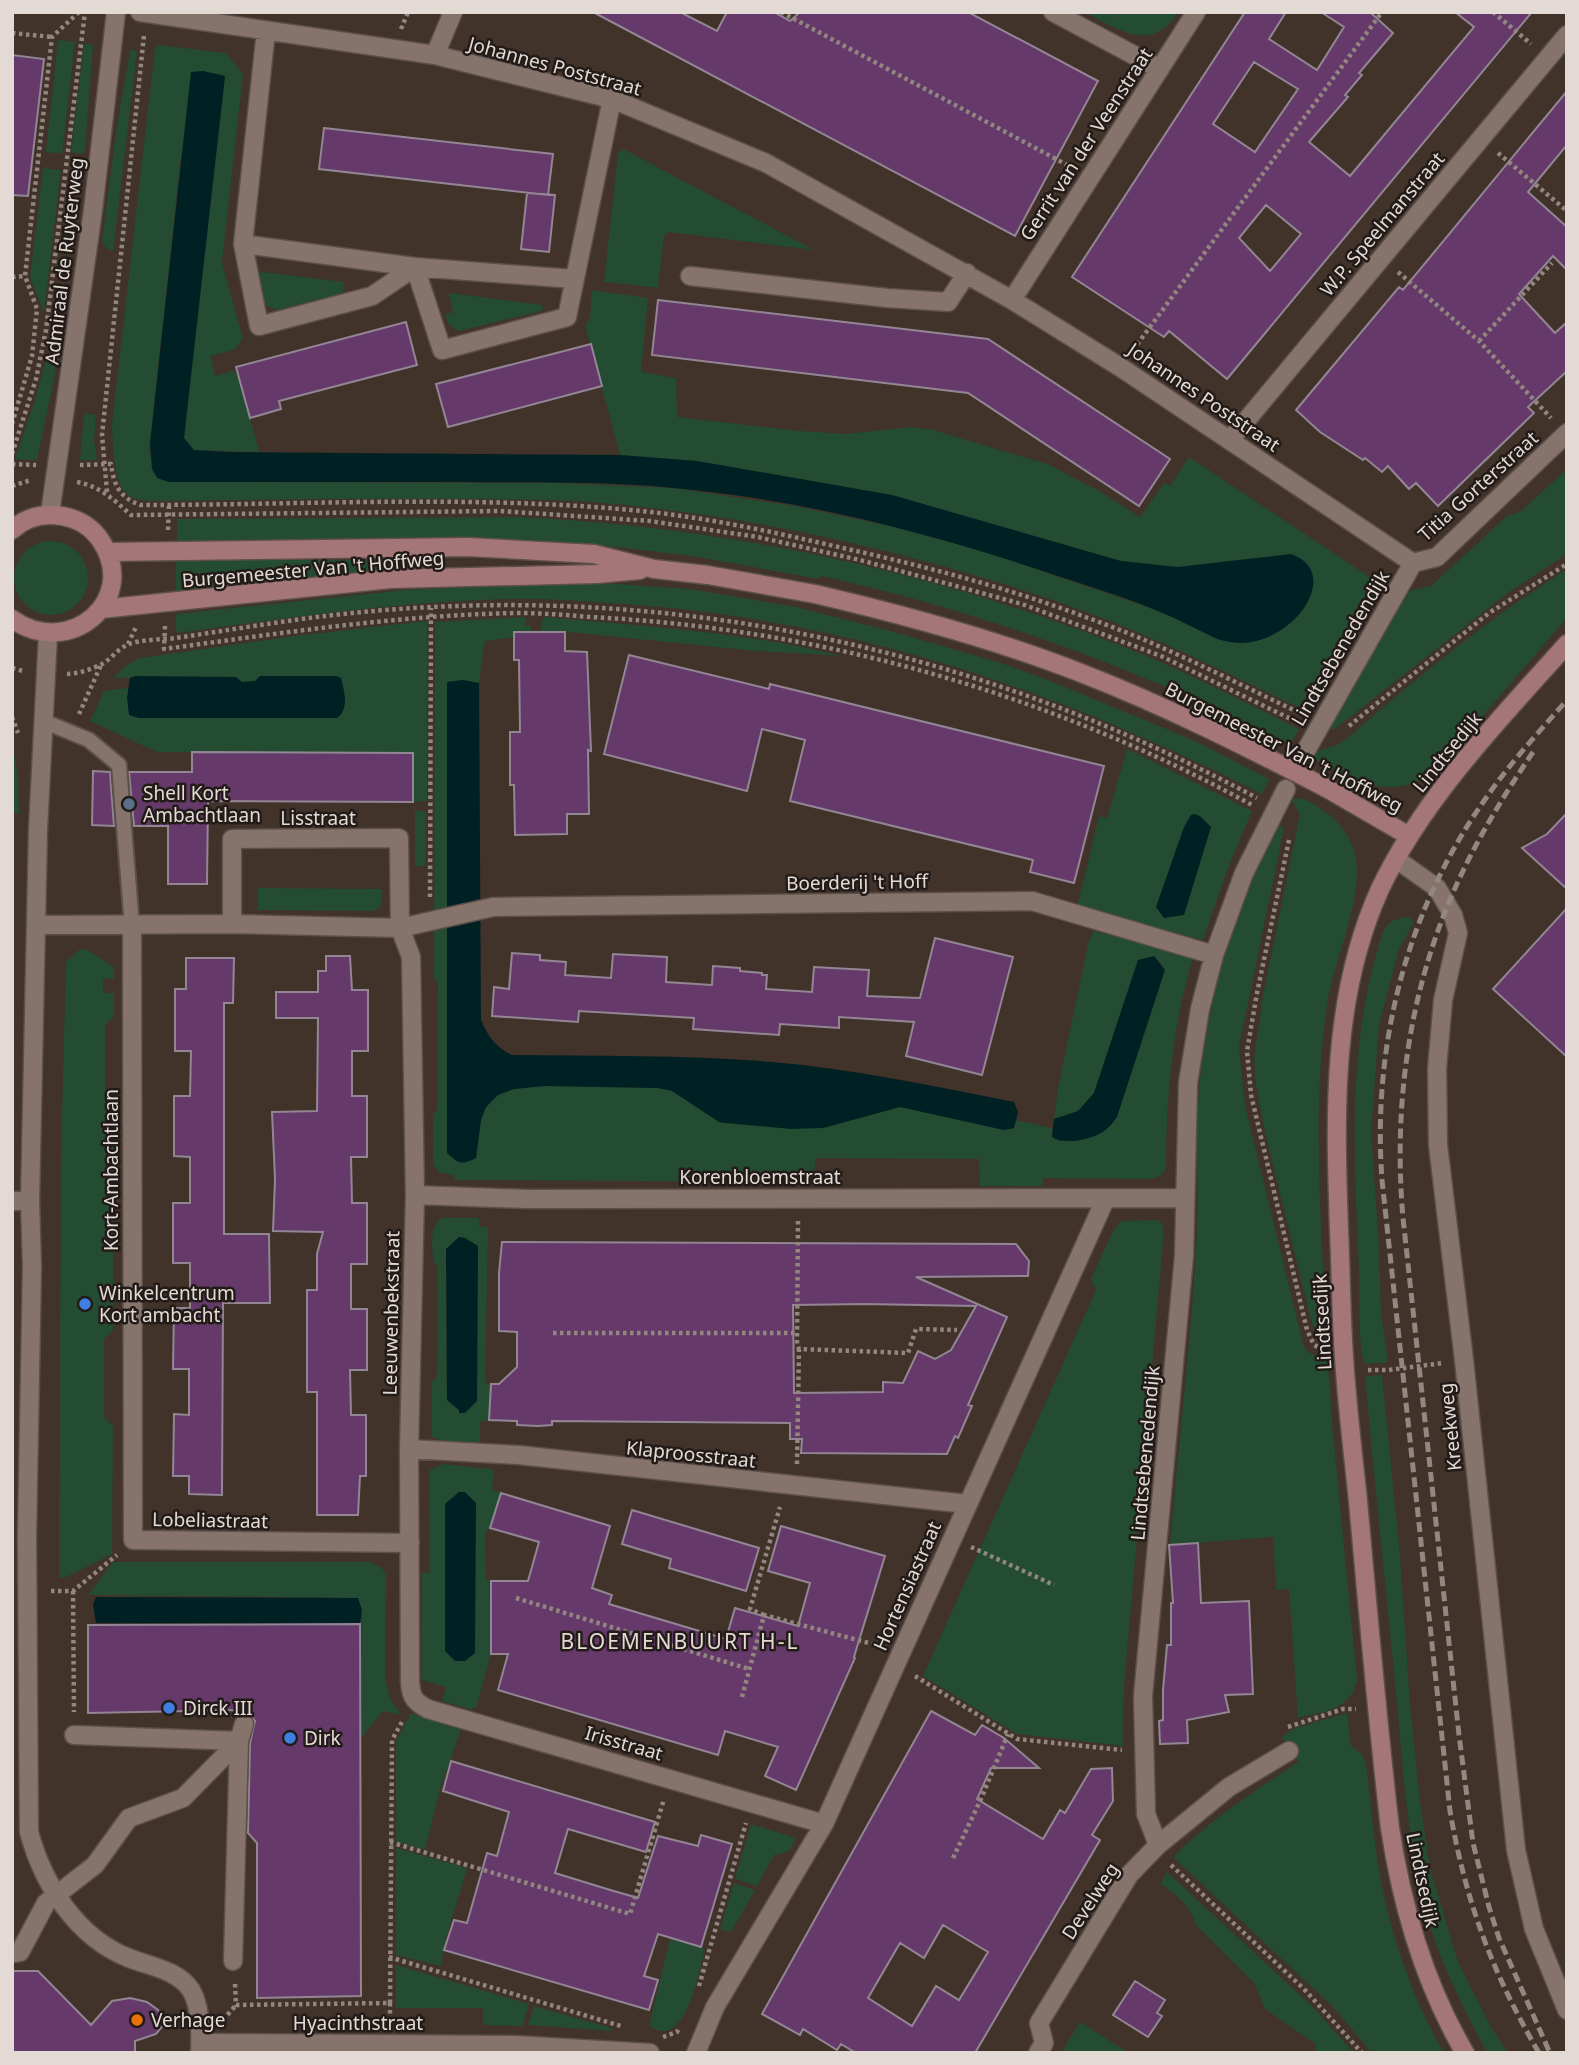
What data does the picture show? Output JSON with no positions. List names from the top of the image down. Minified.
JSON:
{"streets":{"main road":["Burgemeester Van 't Hoffweg","Lindtsedijk"],"street":["Johannes Poststraat","Gerrit van der Veenstraat","W.P. Speelmanstraat","Admiraal de Ruyterweg","Titia Gorterstraat","Lindtsebenedendijk","Lisstraat","Boerderij 't Hoff","Kort-Ambachtlaan","Korenbloemstraat","Leeuwenbekstraat","Kreekweg","Klaproosstraat","Lobeliastraat","Hortensiastraat","Irisstraat","Develweg","Hyacinthstraat"]},"crossings":[["Johannes Poststraat","Gerrit van der Veenstraat"],["Johannes Poststraat","W.P. Speelmanstraat"],["Johannes Poststraat","Titia Gorterstraat"],["Johannes Poststraat","Lindtsebenedendijk"],["Titia Gorterstraat","Lindtsebenedendijk"],["Burgemeester Van 't Hoffweg","Lindtsedijk"],["Lindtsebenedendijk","Boerderij 't Hoff"],["Lindtsebenedendijk","Develweg"],["Lindtsedijk","Kreekweg"],["Lisstraat","Boerderij 't Hoff"],["Lisstraat","Leeuwenbekstraat"],["Boerderij 't Hoff","Leeuwenbekstraat"],["Kort-Ambachtlaan","Lobeliastraat"],["Korenbloemstraat","Leeuwenbekstraat"],["Korenbloemstraat","Hortensiastraat"],["Leeuwenbekstraat","Klaproosstraat"],["Leeuwenbekstraat","Lobeliastraat"],["Leeuwenbekstraat","Irisstraat"],["Klaproosstraat","Hortensiastraat"],["Hortensiastraat","Irisstraat"]],"districts":["BLOEMENBUURT H-L"],"places":["Shell Kort Ambachtlaan","Winkelcentrum Kort ambacht","Dirck III","Dirk","Verhage"]}
